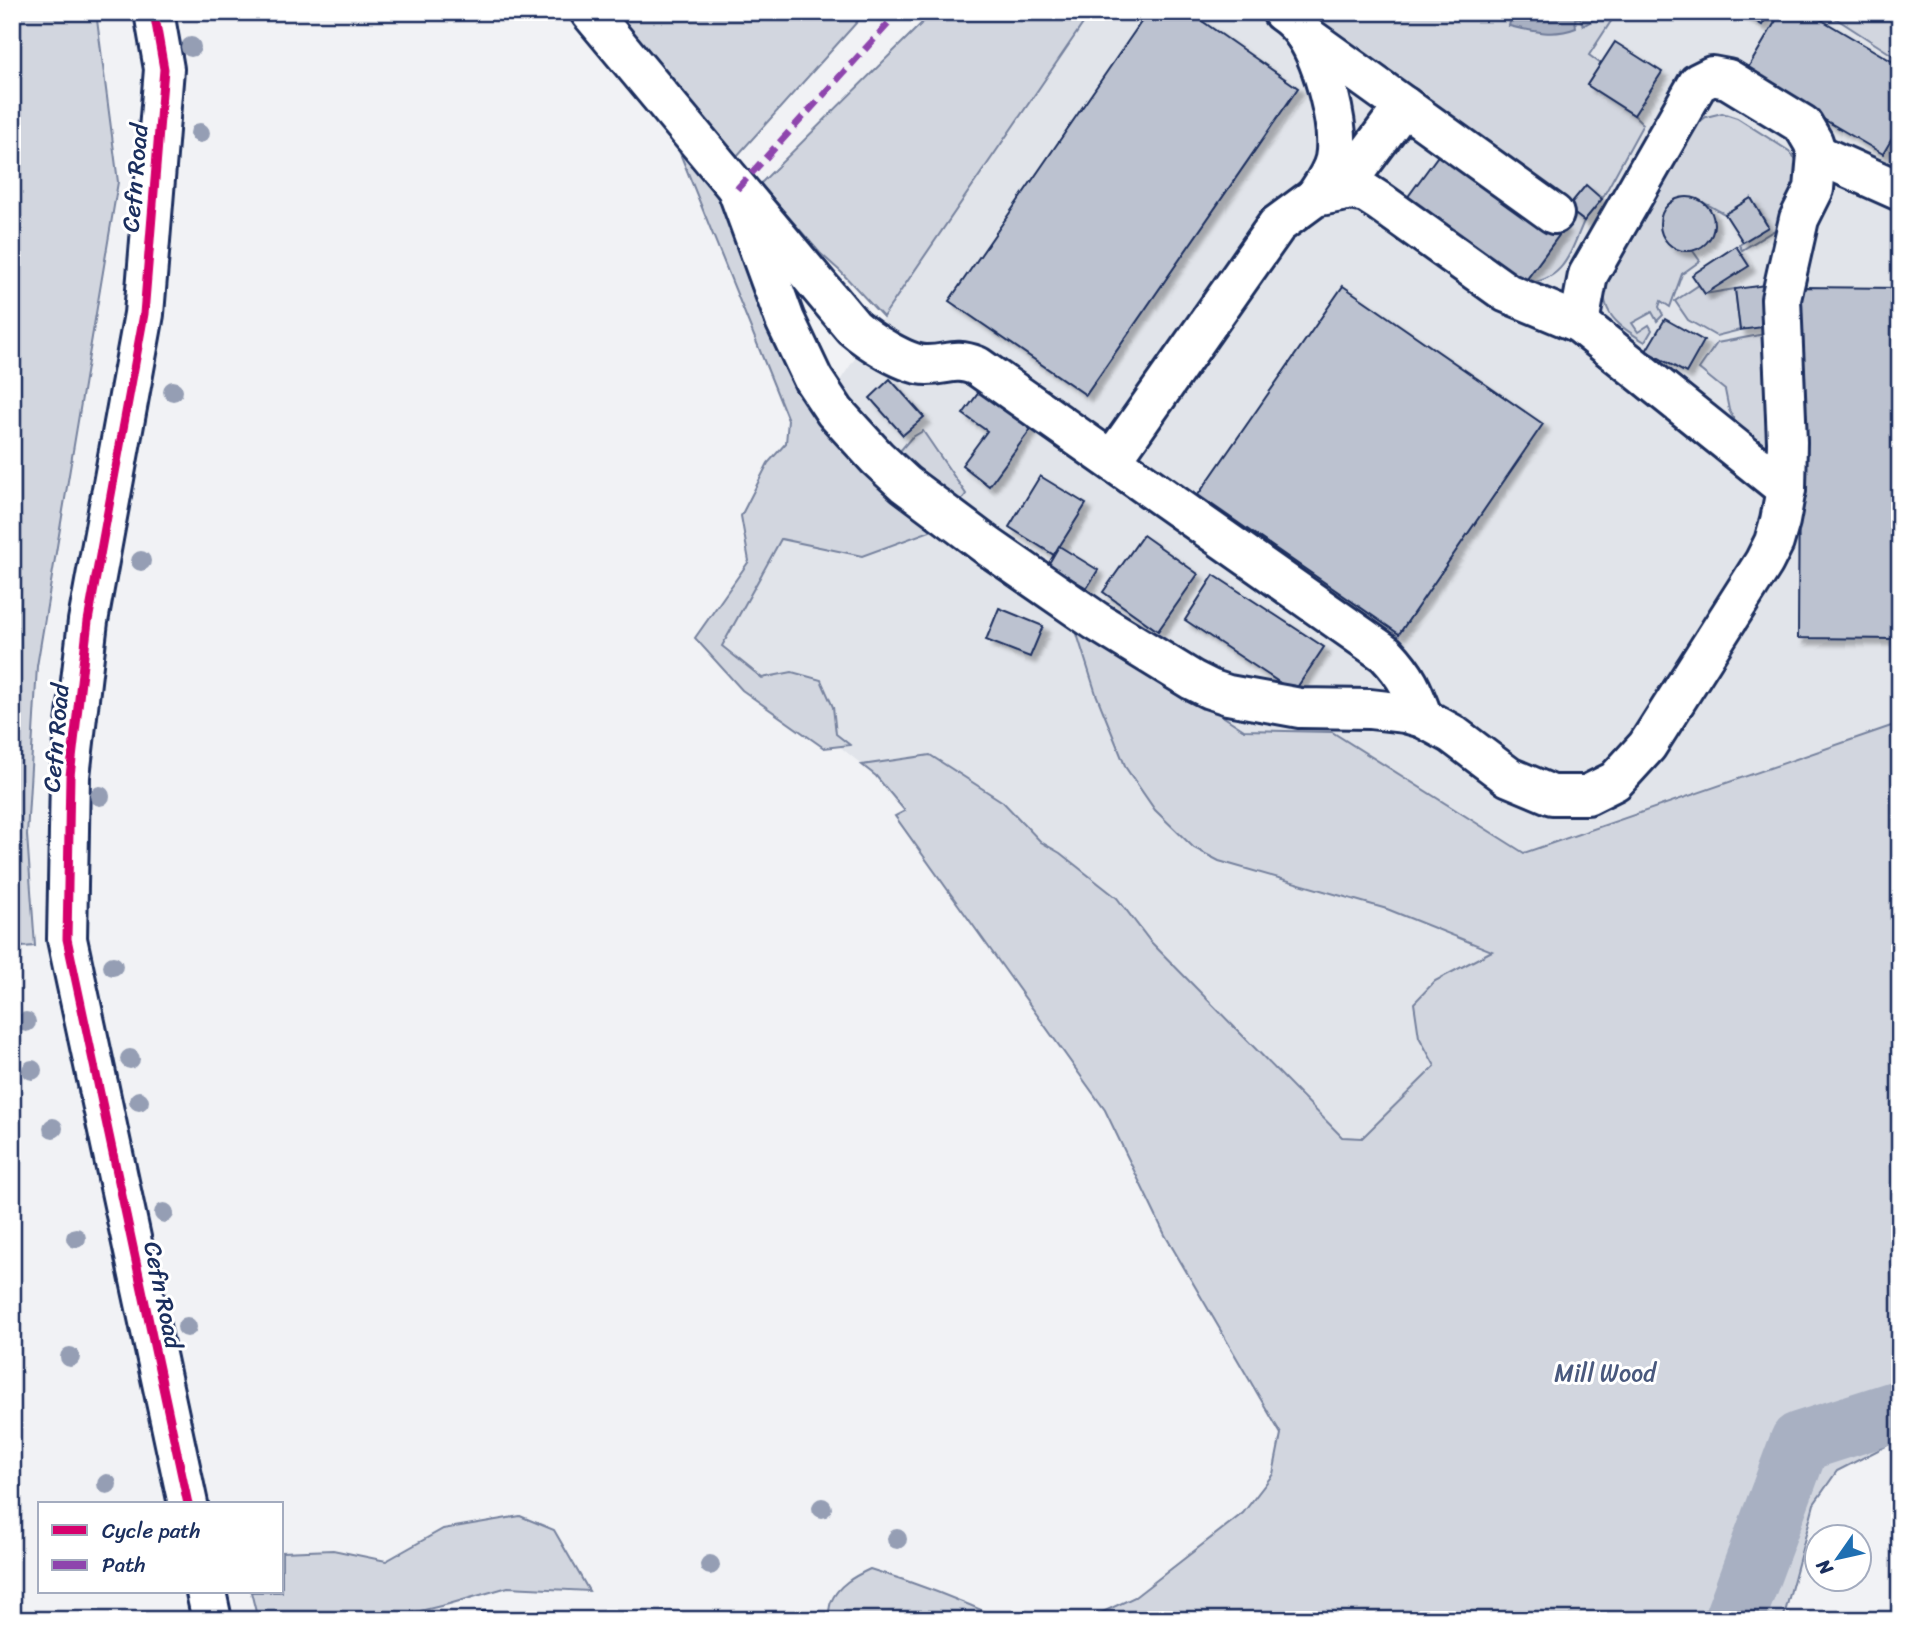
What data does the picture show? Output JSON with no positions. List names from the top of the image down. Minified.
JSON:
{"streets":{"street":["Cefn Road"]},"parks":["Mill Wood"],"legend":["Cycle path","Path"],"north":"bottom left"}
